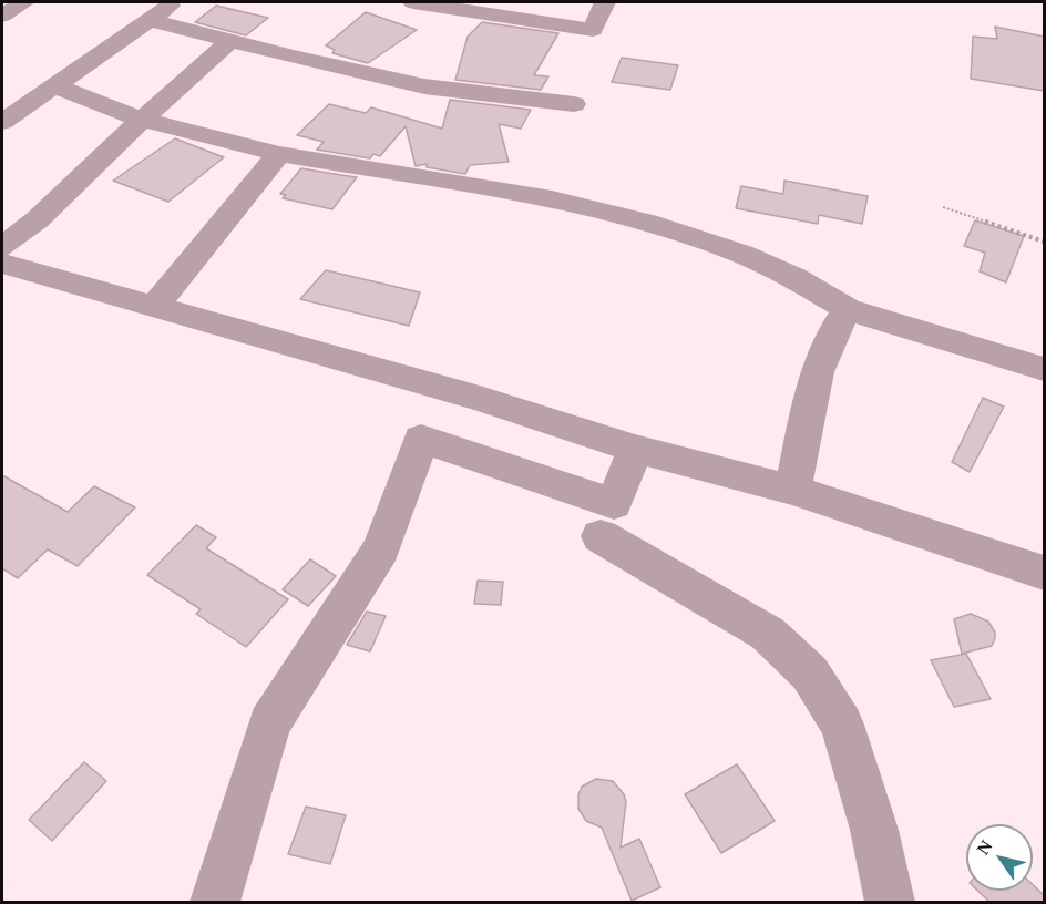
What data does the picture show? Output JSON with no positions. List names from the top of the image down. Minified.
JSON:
{"north":"top left"}
